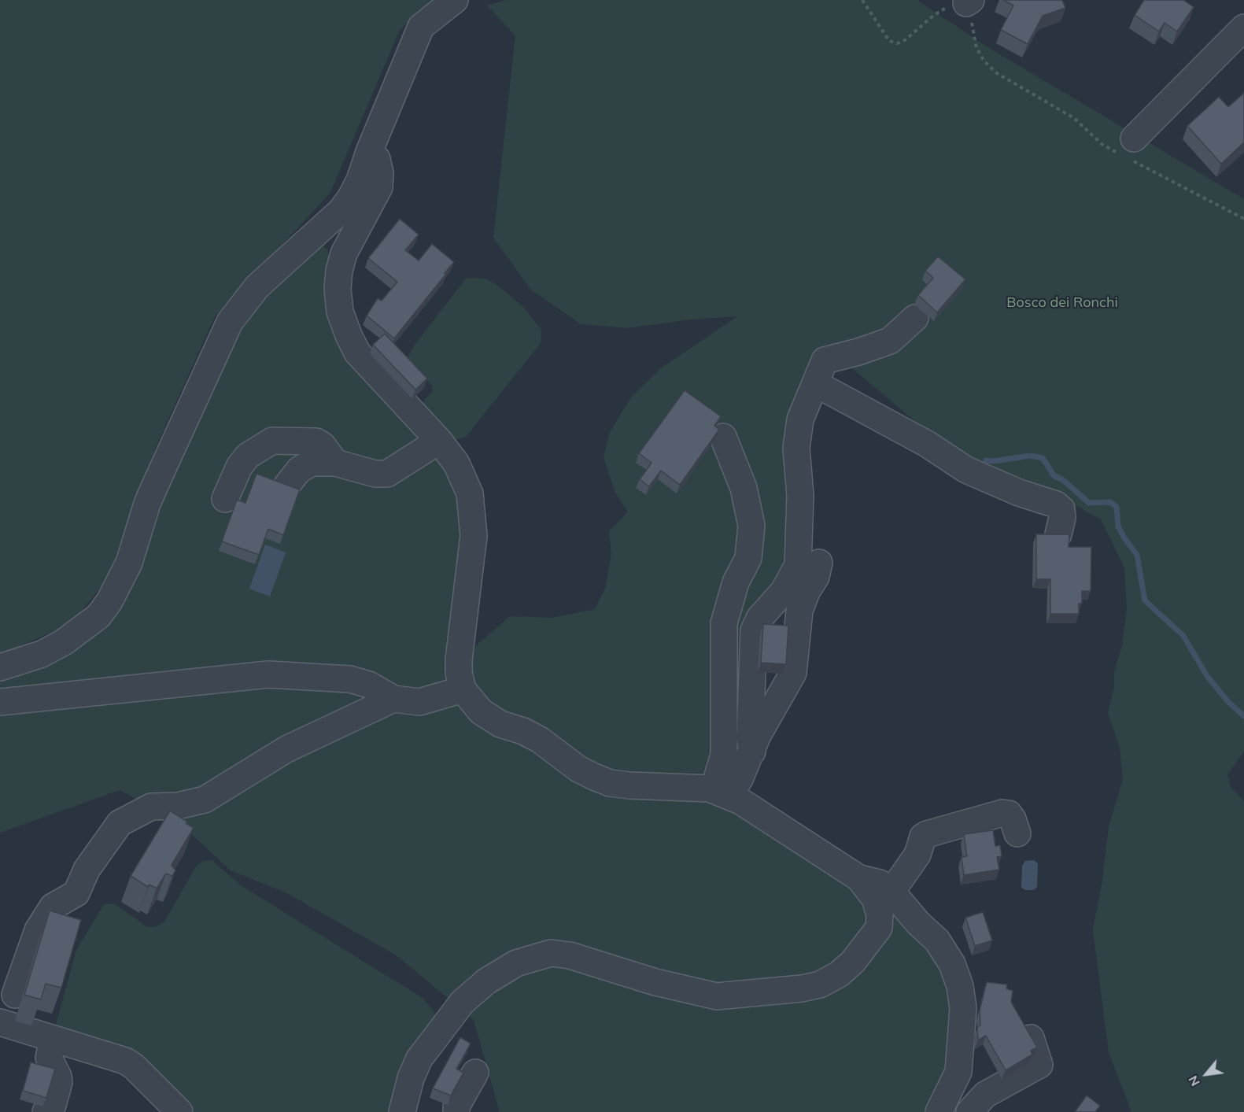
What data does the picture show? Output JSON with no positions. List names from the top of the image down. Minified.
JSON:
{"parks":["Bosco dei Ronchi"],"north":"bottom left"}
